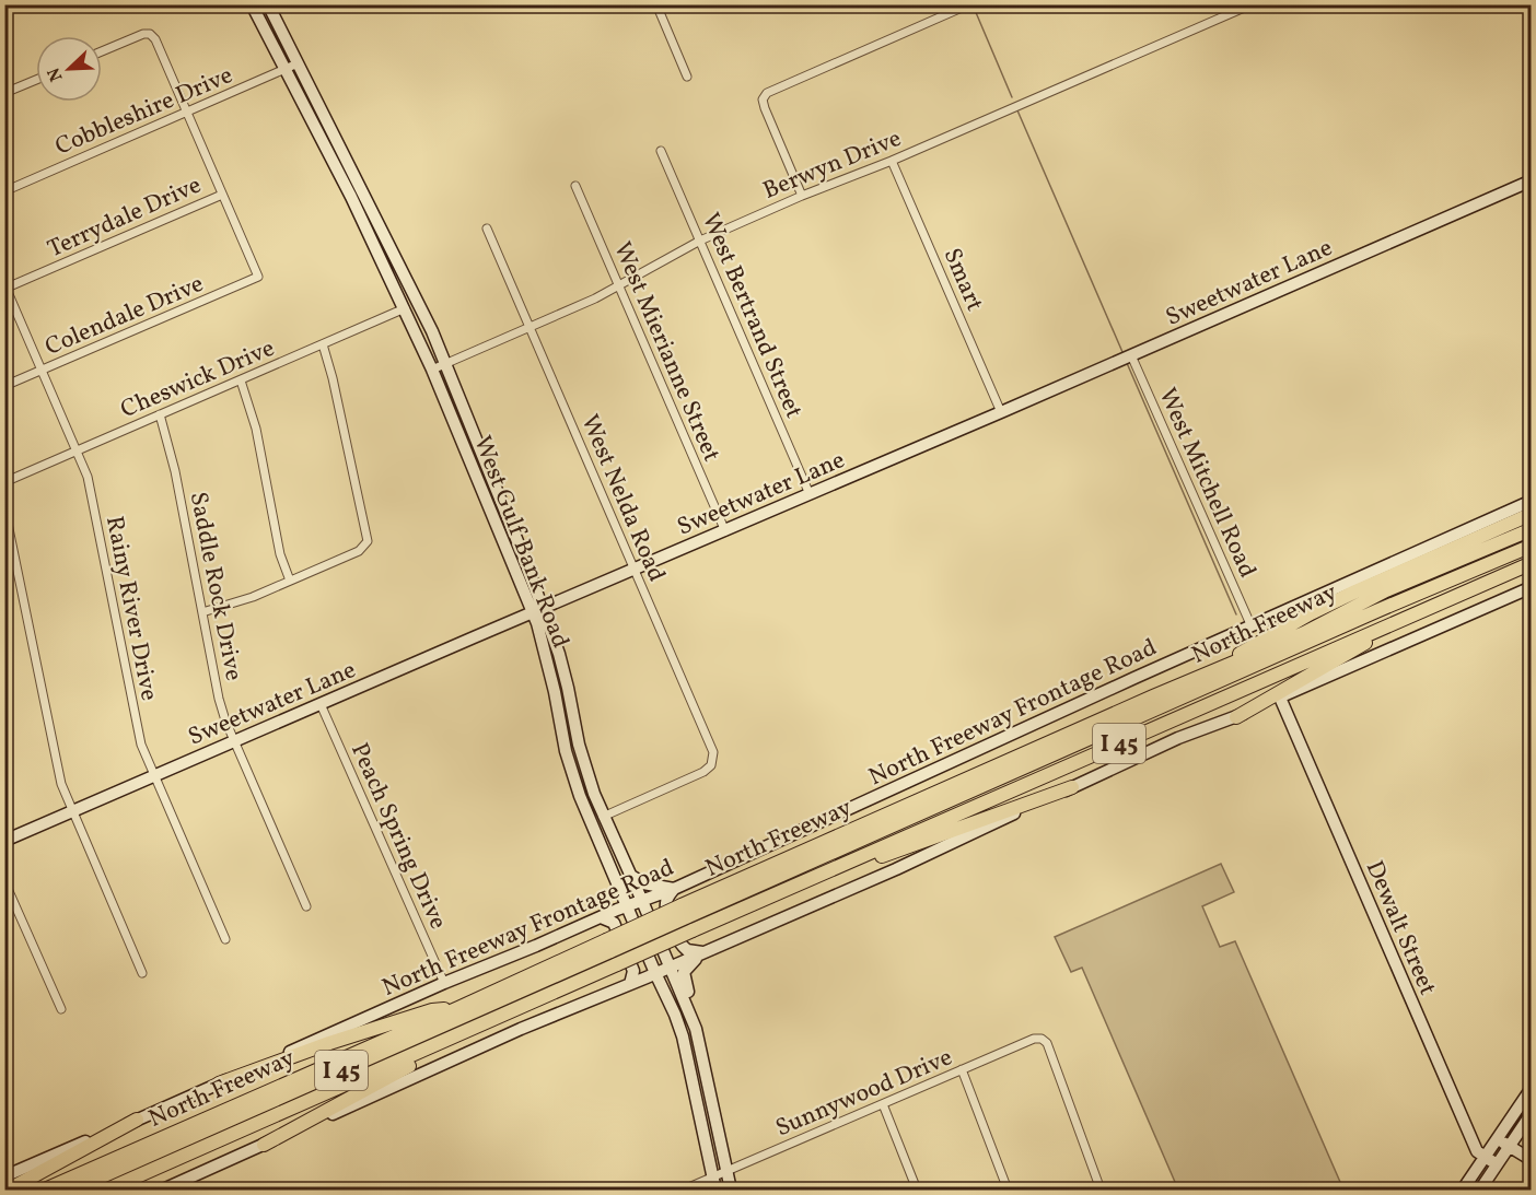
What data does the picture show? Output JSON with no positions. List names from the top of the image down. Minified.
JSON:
{"streets":{"highway":["North Freeway","I 45"],"main road":["Sweetwater Lane","West Gulf Bank Road","North Freeway Frontage Road","Dewalt Street"],"street":["Cobbleshire Drive","Berwyn Drive","Terrydale Drive","Smart","Colendale Drive","West Bertrand Street","West Mierianne Street","Cheswick Drive","West Mitchell Road","West Nelda Road","Saddle Rock Drive","Rainy River Drive","Peach Spring Drive","Sunnywood Drive"]},"crossings":[["Cobbleshire Drive","West Gulf Bank Road"],["Berwyn Drive","Smart"],["Berwyn Drive","West Bertrand Street"],["Berwyn Drive","West Mierianne Street"],["Berwyn Drive","West Nelda Road"],["Berwyn Drive","West Gulf Bank Road"],["Terrydale Drive","Colendale Drive"],["Terrydale Drive","Rainy River Drive"],["Smart","Sweetwater Lane"],["Sweetwater Lane","West Bertrand Street"],["Sweetwater Lane","West Mierianne Street"],["Sweetwater Lane","West Mitchell Road"],["Sweetwater Lane","West Nelda Road"],["Sweetwater Lane","West Gulf Bank Road"],["Sweetwater Lane","Saddle Rock Drive"],["Sweetwater Lane","Rainy River Drive"],["Sweetwater Lane","Peach Spring Drive"],["Colendale Drive","Rainy River Drive"],["Cheswick Drive","West Gulf Bank Road"],["Cheswick Drive","Saddle Rock Drive"],["Cheswick Drive","Rainy River Drive"],["West Mitchell Road","North Freeway Frontage Road"],["West Nelda Road","West Gulf Bank Road"],["West Gulf Bank Road","North Freeway Frontage Road"],["West Gulf Bank Road","Sunnywood Drive"],["North Freeway Frontage Road","Peach Spring Drive"]],"north":"bottom left"}
